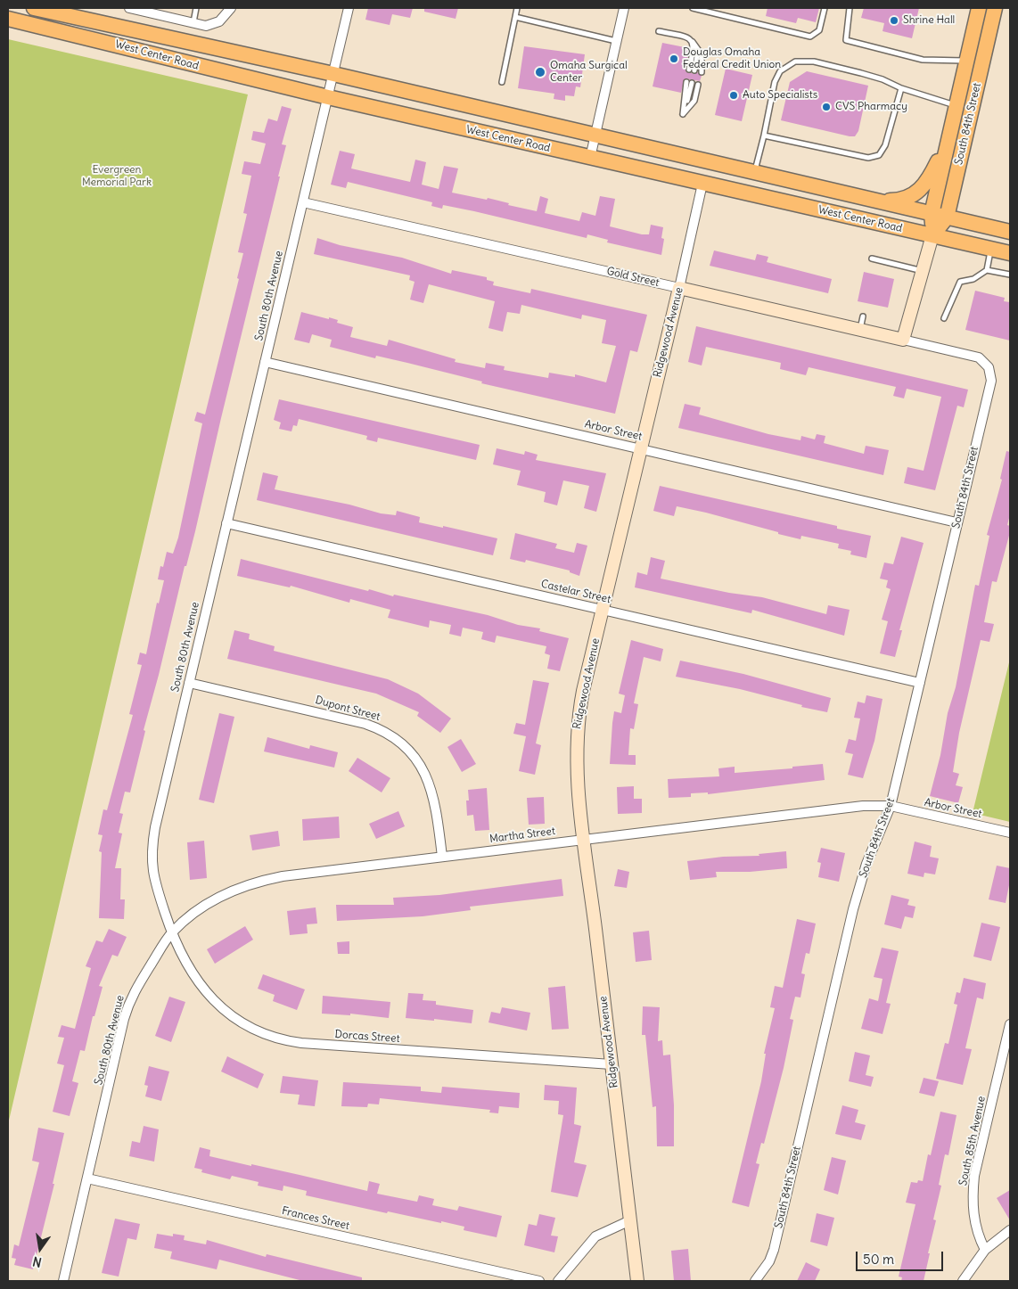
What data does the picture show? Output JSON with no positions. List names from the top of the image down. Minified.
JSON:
{"streets":{"main road":["West Center Road","South 84th Street","Gold Street","Ridgewood Avenue"],"street":["South 80th Avenue","Arbor Street","Castelar Street","Dupont Street","Martha Street","Dorcas Street","South 85th Avenue","Frances Street"]},"crossings":[["West Center Road","South 84th Street"],["West Center Road","South 80th Avenue"],["West Center Road","Ridgewood Avenue"],["South 84th Street","Gold Street"],["South 84th Street","Arbor Street"],["South 84th Street","Castelar Street"],["South 84th Street","Martha Street"],["Gold Street","South 80th Avenue"],["Gold Street","Ridgewood Avenue"],["South 80th Avenue","Arbor Street"],["South 80th Avenue","Castelar Street"],["South 80th Avenue","Dupont Street"],["South 80th Avenue","Martha Street"],["South 80th Avenue","Dorcas Street"],["South 80th Avenue","Frances Street"],["Ridgewood Avenue","Arbor Street"],["Ridgewood Avenue","Castelar Street"],["Ridgewood Avenue","Martha Street"],["Ridgewood Avenue","Dorcas Street"],["Arbor Street","Martha Street"],["Dupont Street","Martha Street"],["Martha Street","Dorcas Street"]],"parks":["Evergreen Memorial Park"],"places":["Shrine Hall","Douglas Omaha Federal Credit Union","Omaha Surgical Center","Auto Specialists","CVS Pharmacy"],"scale_bar":"50 m","north":"bottom"}
